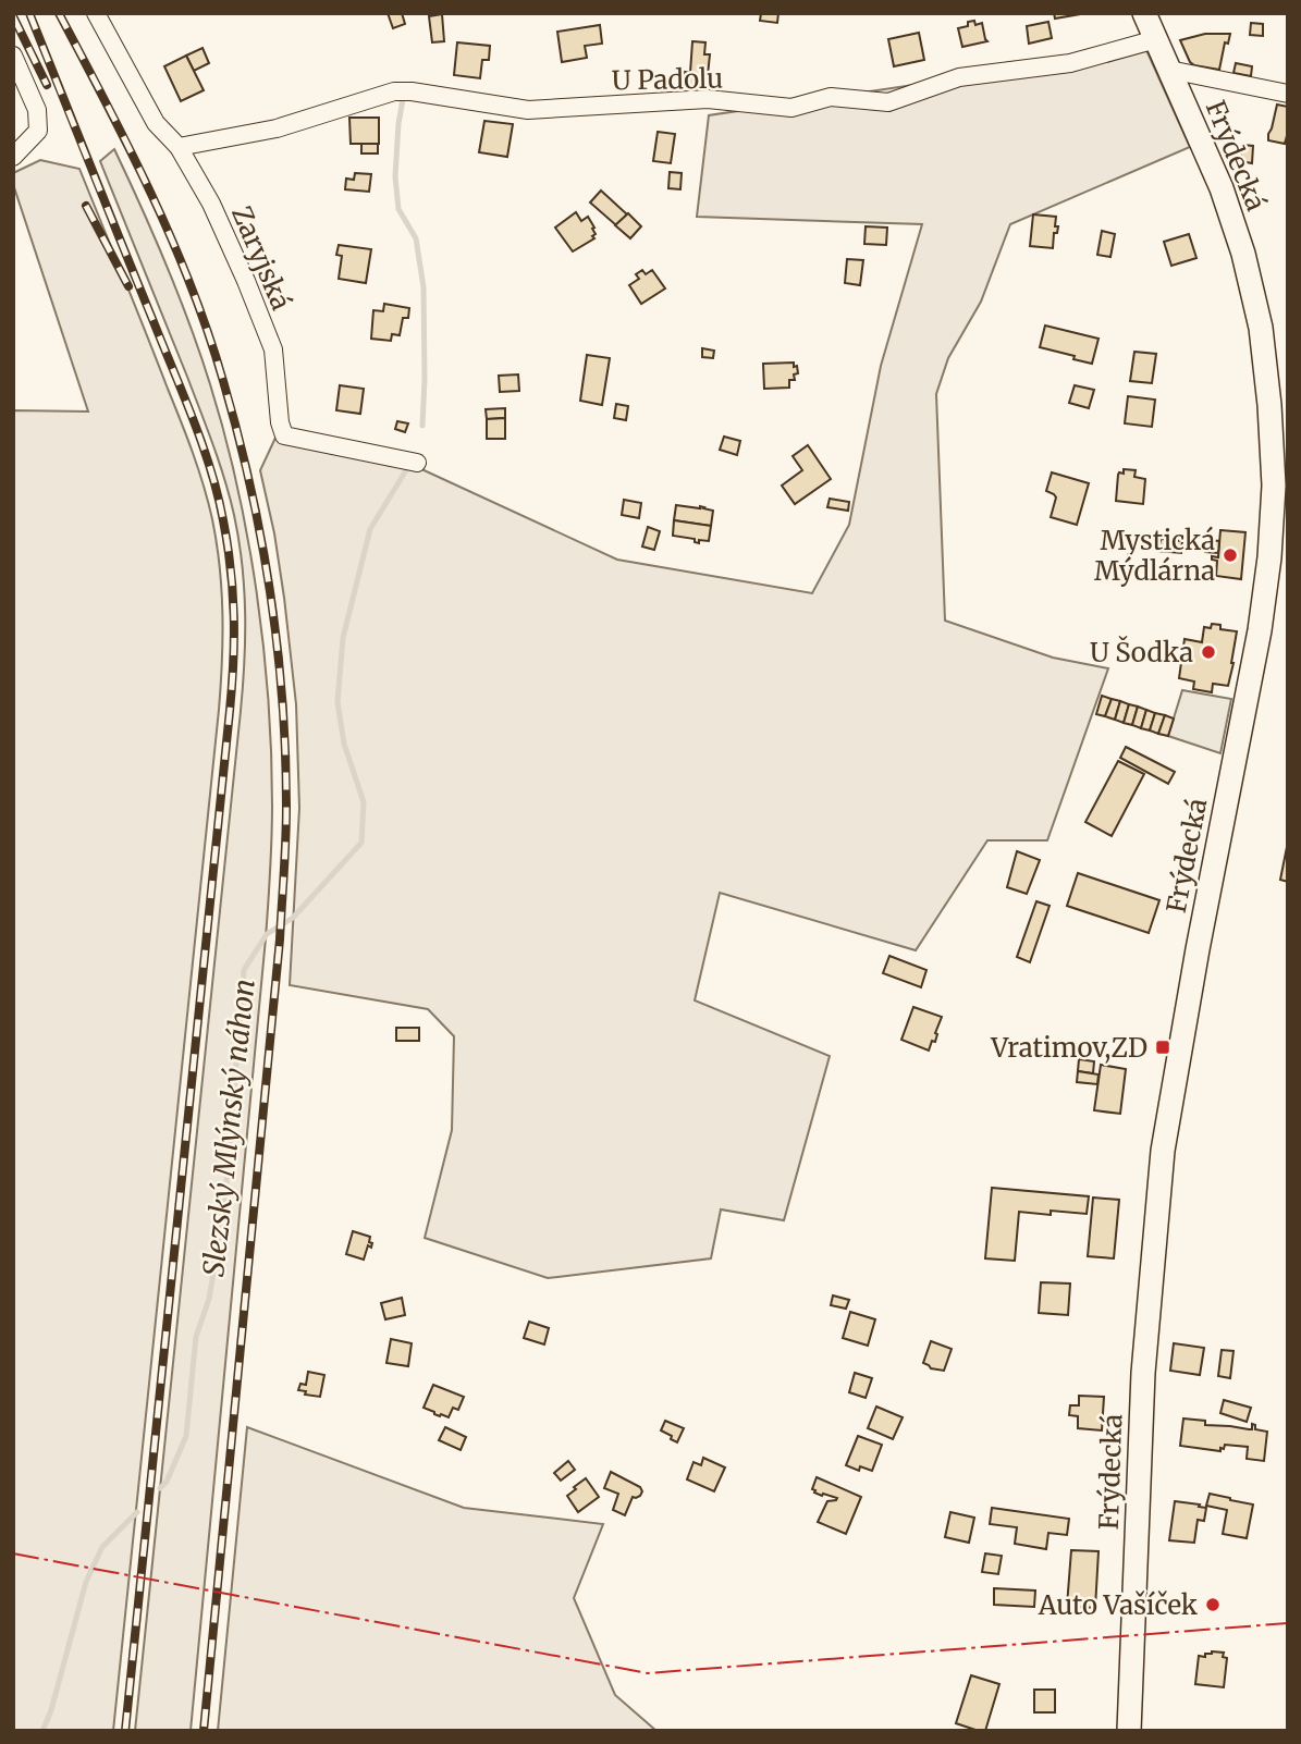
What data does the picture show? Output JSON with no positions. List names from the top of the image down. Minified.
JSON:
{"streets":{"main road":["Frýdecká"],"street":["U Padolu","Zaryjská"]},"crossings":[["U Padolu","Frýdecká"],["U Padolu","Zaryjská"]],"water":["Slezský Mlýnský náhon"],"places":{"other":["Mystická Mýdlárna","U Šodka","Auto Vašíček"],"transit":["Vratimov,ZD"]}}
